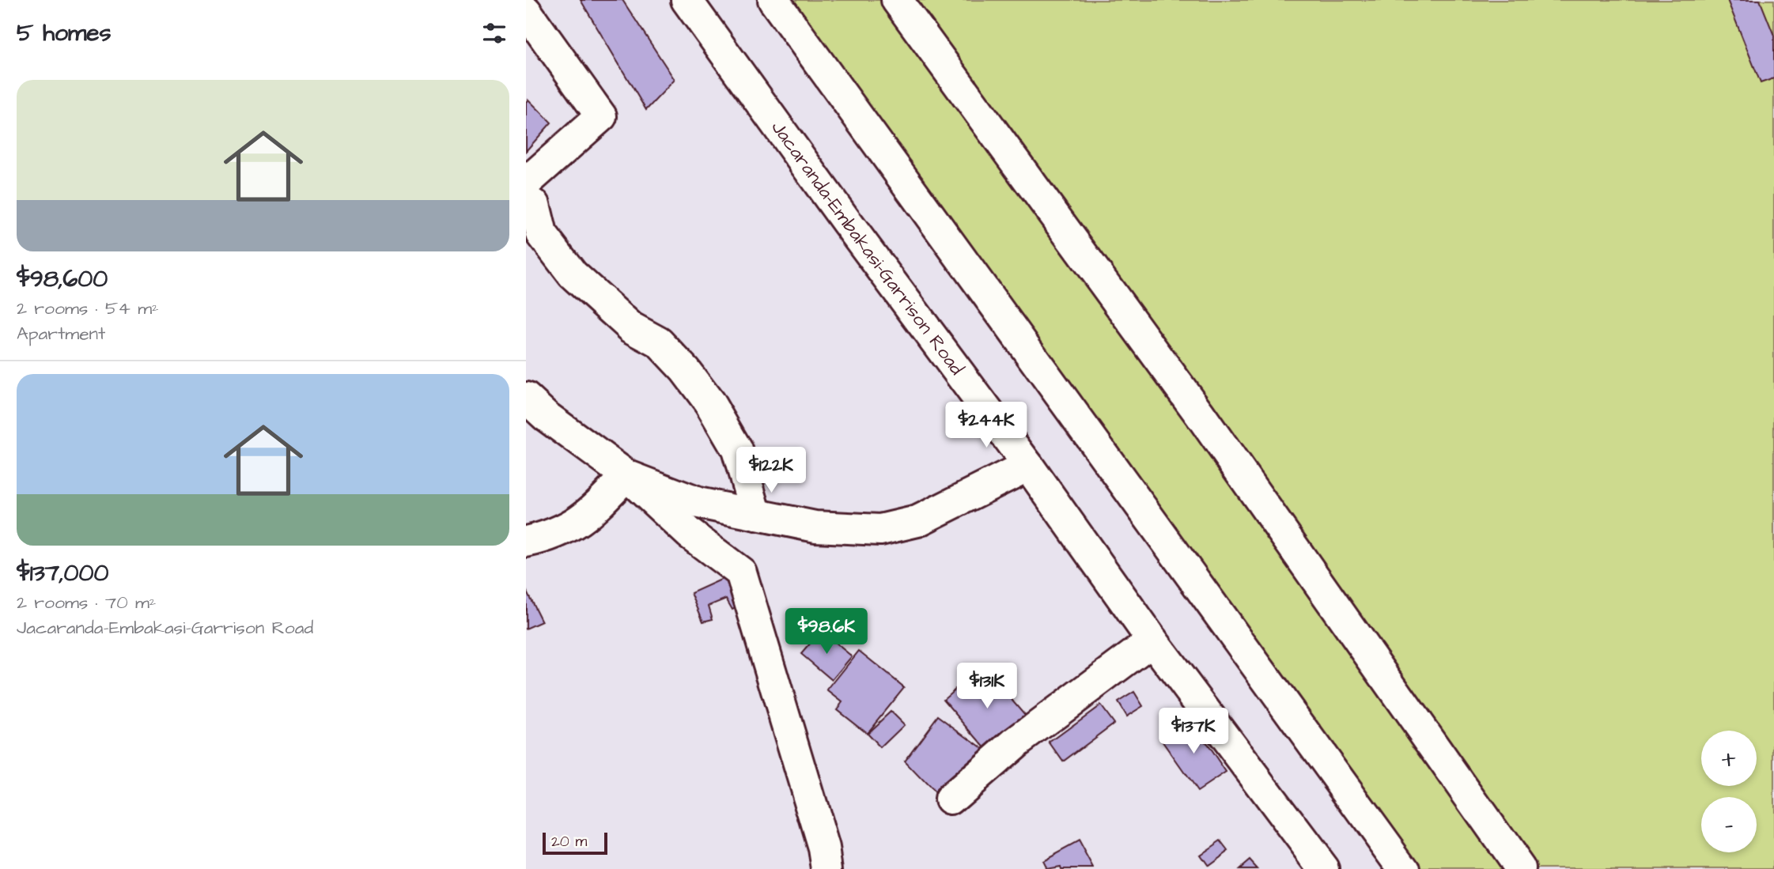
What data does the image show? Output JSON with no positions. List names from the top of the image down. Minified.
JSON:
{"streets":{"street":["Jacaranda-Embakasi-Garrison Road"]},"scale_bar":"20 m","page":{"heading":"5 homes","list":[{"name":"$98,600","note":"2 rooms · 54 m² · Apartment"},{"name":"$137,000","note":"2 rooms · 70 m² · Jacaranda-Embakasi-Garrison Road"}],"price":["$244K","$122K","$98.6K","$131K","$137K"],"map_buttons":["+","−"],"scale":"20 m"}}
